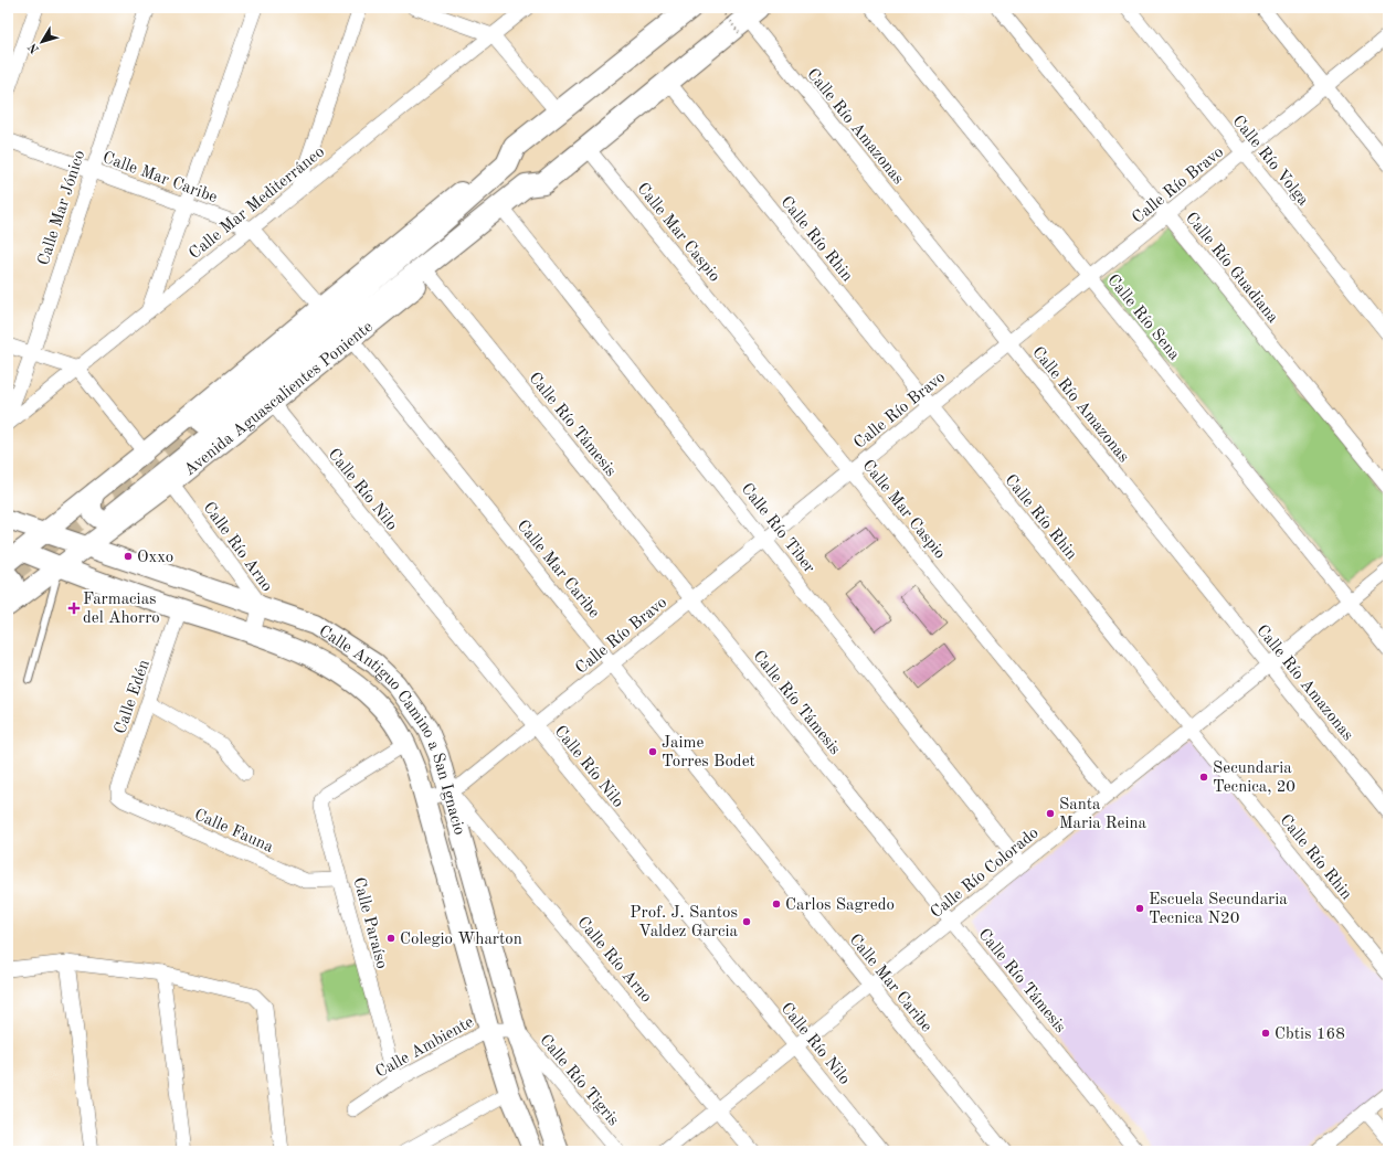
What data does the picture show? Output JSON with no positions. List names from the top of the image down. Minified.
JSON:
{"streets":{"main road":["Avenida Aguascalientes Poniente","Calle Antiguo Camino a San Ignacio"],"street":["Calle Río Amazonas","Calle Río Volga","Calle Mar Caribe","Calle Río Bravo","Calle Mar Mediterráneo","Calle Mar Jónico","Calle Mar Caspio","Calle Río Rhin","Calle Río Guadiana","Calle Río Sena","Calle Río Támesis","Calle Río Nilo","Calle Río Tiber","Calle Río Arno","Calle Edén","Calle Fauna","Calle Río Colorado","Calle Paraíso","Calle Ambiente","Calle Río Tigris"]},"crossings":[["Calle Río Amazonas","Calle Río Bravo"],["Calle Río Amazonas","Avenida Aguascalientes Poniente"],["Calle Río Amazonas","Calle Río Colorado"],["Calle Río Volga","Calle Río Bravo"],["Calle Mar Caribe","Calle Río Bravo"],["Calle Mar Caribe","Calle Mar Mediterráneo"],["Calle Mar Caribe","Calle Mar Jónico"],["Calle Mar Caribe","Avenida Aguascalientes Poniente"],["Calle Mar Caribe","Calle Río Colorado"],["Calle Río Bravo","Calle Mar Caspio"],["Calle Río Bravo","Calle Río Rhin"],["Calle Río Bravo","Calle Río Guadiana"],["Calle Río Bravo","Calle Río Sena"],["Calle Río Bravo","Calle Río Támesis"],["Calle Río Bravo","Calle Río Nilo"],["Calle Río Bravo","Calle Río Tiber"],["Calle Río Bravo","Calle Río Arno"],["Calle Río Bravo","Calle Antiguo Camino a San Ignacio"],["Calle Mar Caspio","Avenida Aguascalientes Poniente"],["Calle Mar Caspio","Calle Río Colorado"],["Calle Río Rhin","Avenida Aguascalientes Poniente"],["Calle Río Rhin","Calle Río Colorado"],["Calle Río Sena","Calle Río Colorado"],["Avenida Aguascalientes Poniente","Calle Río Támesis"],["Avenida Aguascalientes Poniente","Calle Río Nilo"],["Avenida Aguascalientes Poniente","Calle Río Tiber"],["Avenida Aguascalientes Poniente","Calle Río Arno"],["Avenida Aguascalientes Poniente","Calle Antiguo Camino a San Ignacio"],["Calle Río Támesis","Calle Río Colorado"],["Calle Río Nilo","Calle Río Colorado"],["Calle Río Tiber","Calle Río Colorado"],["Calle Río Arno","Calle Antiguo Camino a San Ignacio"],["Calle Río Arno","Calle Río Colorado"],["Calle Edén","Calle Antiguo Camino a San Ignacio"],["Calle Edén","Calle Fauna"],["Calle Antiguo Camino a San Ignacio","Calle Paraíso"],["Calle Antiguo Camino a San Ignacio","Calle Ambiente"],["Calle Antiguo Camino a San Ignacio","Calle Río Tigris"],["Calle Fauna","Calle Paraíso"],["Calle Paraíso","Calle Ambiente"],["Calle Ambiente","Calle Río Tigris"]],"places":{"other":["Oxxo","Jaime Torres Bodet","Secundaria Tecnica, 20","Santa Maria Reina","Carlos Sagredo","Escuela Secundaria Tecnica N20","Prof. J. Santos Valdez Garcia","Colegio Wharton","Cbtis 168"],"health":["Farmacias del Ahorro"]},"north":"bottom left"}
